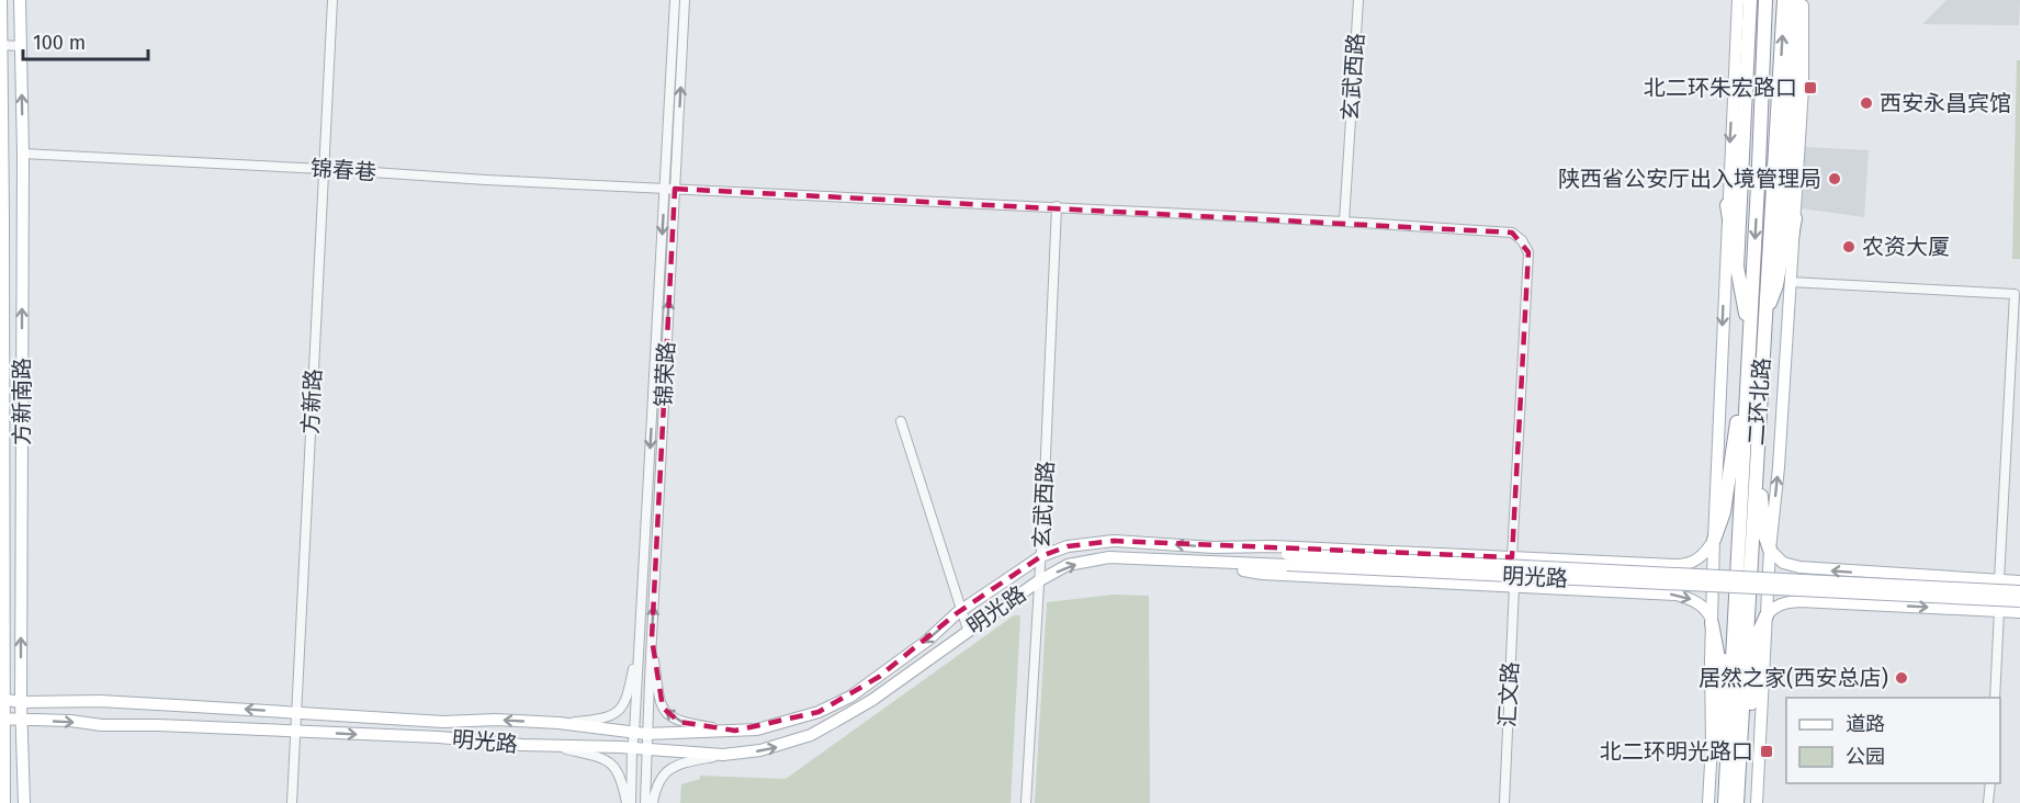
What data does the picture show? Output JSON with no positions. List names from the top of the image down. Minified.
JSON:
{"streets":{"highway":["二环北路"],"main road":["方新南路","明光路"],"street":["玄武西路","锦春巷","锦荣路","方新路","汇文路"]},"crossings":[["玄武西路","明光路"],["锦春巷","锦荣路"],["锦春巷","方新南路"],["锦春巷","方新路"],["锦荣路","明光路"],["方新南路","明光路"],["方新路","明光路"]],"places":{"transit":["北二环朱宏路口","北二环明光路口"],"other":["西安永昌宾馆","陕西省公安厅出入境管理局","农资大厦","居然之家(西安总店)"]},"legend":["道路","公园"],"scale_bar":"100 m"}
